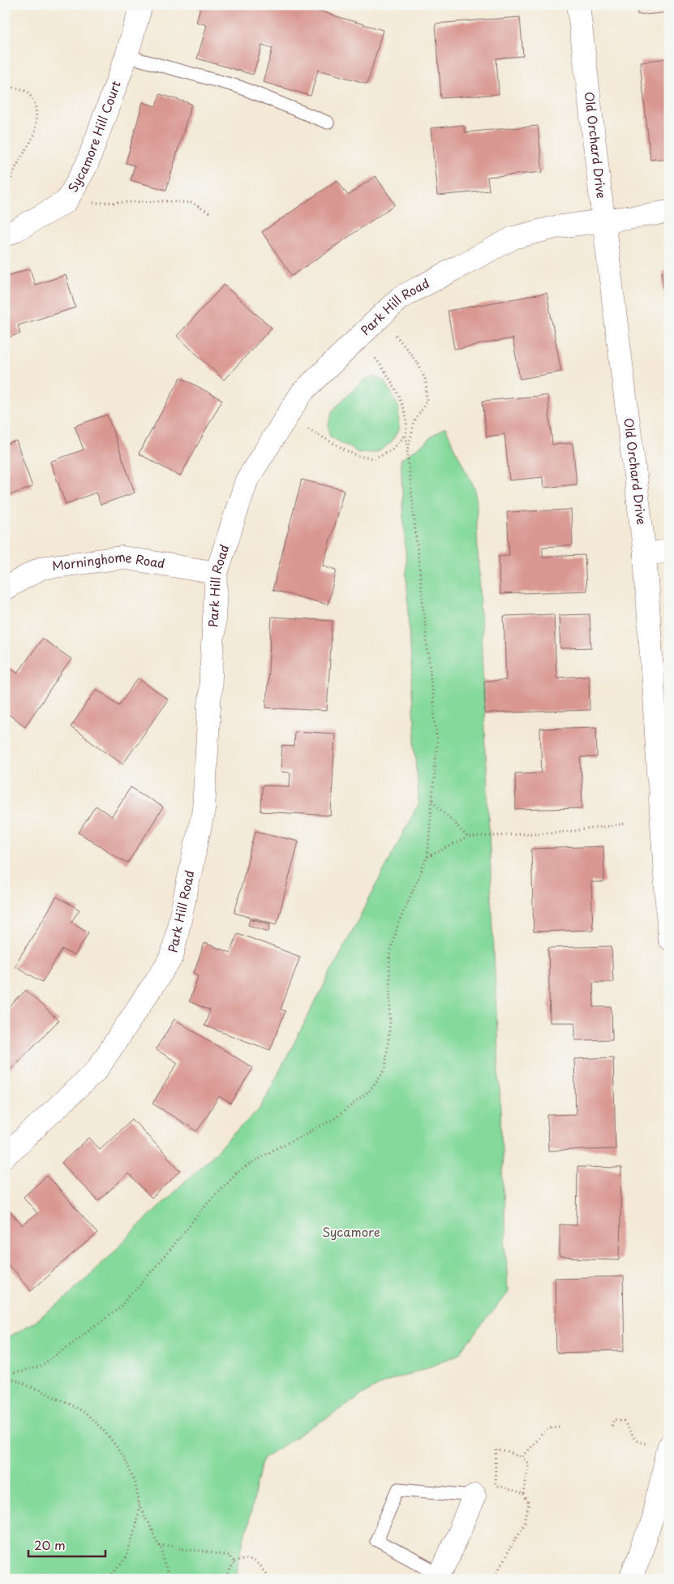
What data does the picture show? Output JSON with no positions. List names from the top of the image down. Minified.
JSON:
{"streets":{"street":["Sycamore Hill Court","Old Orchard Drive","Park Hill Road","Morninghome Road"]},"crossings":[["Old Orchard Drive","Park Hill Road"],["Park Hill Road","Morninghome Road"]],"parks":["Sycamore"],"scale_bar":"20 m"}
